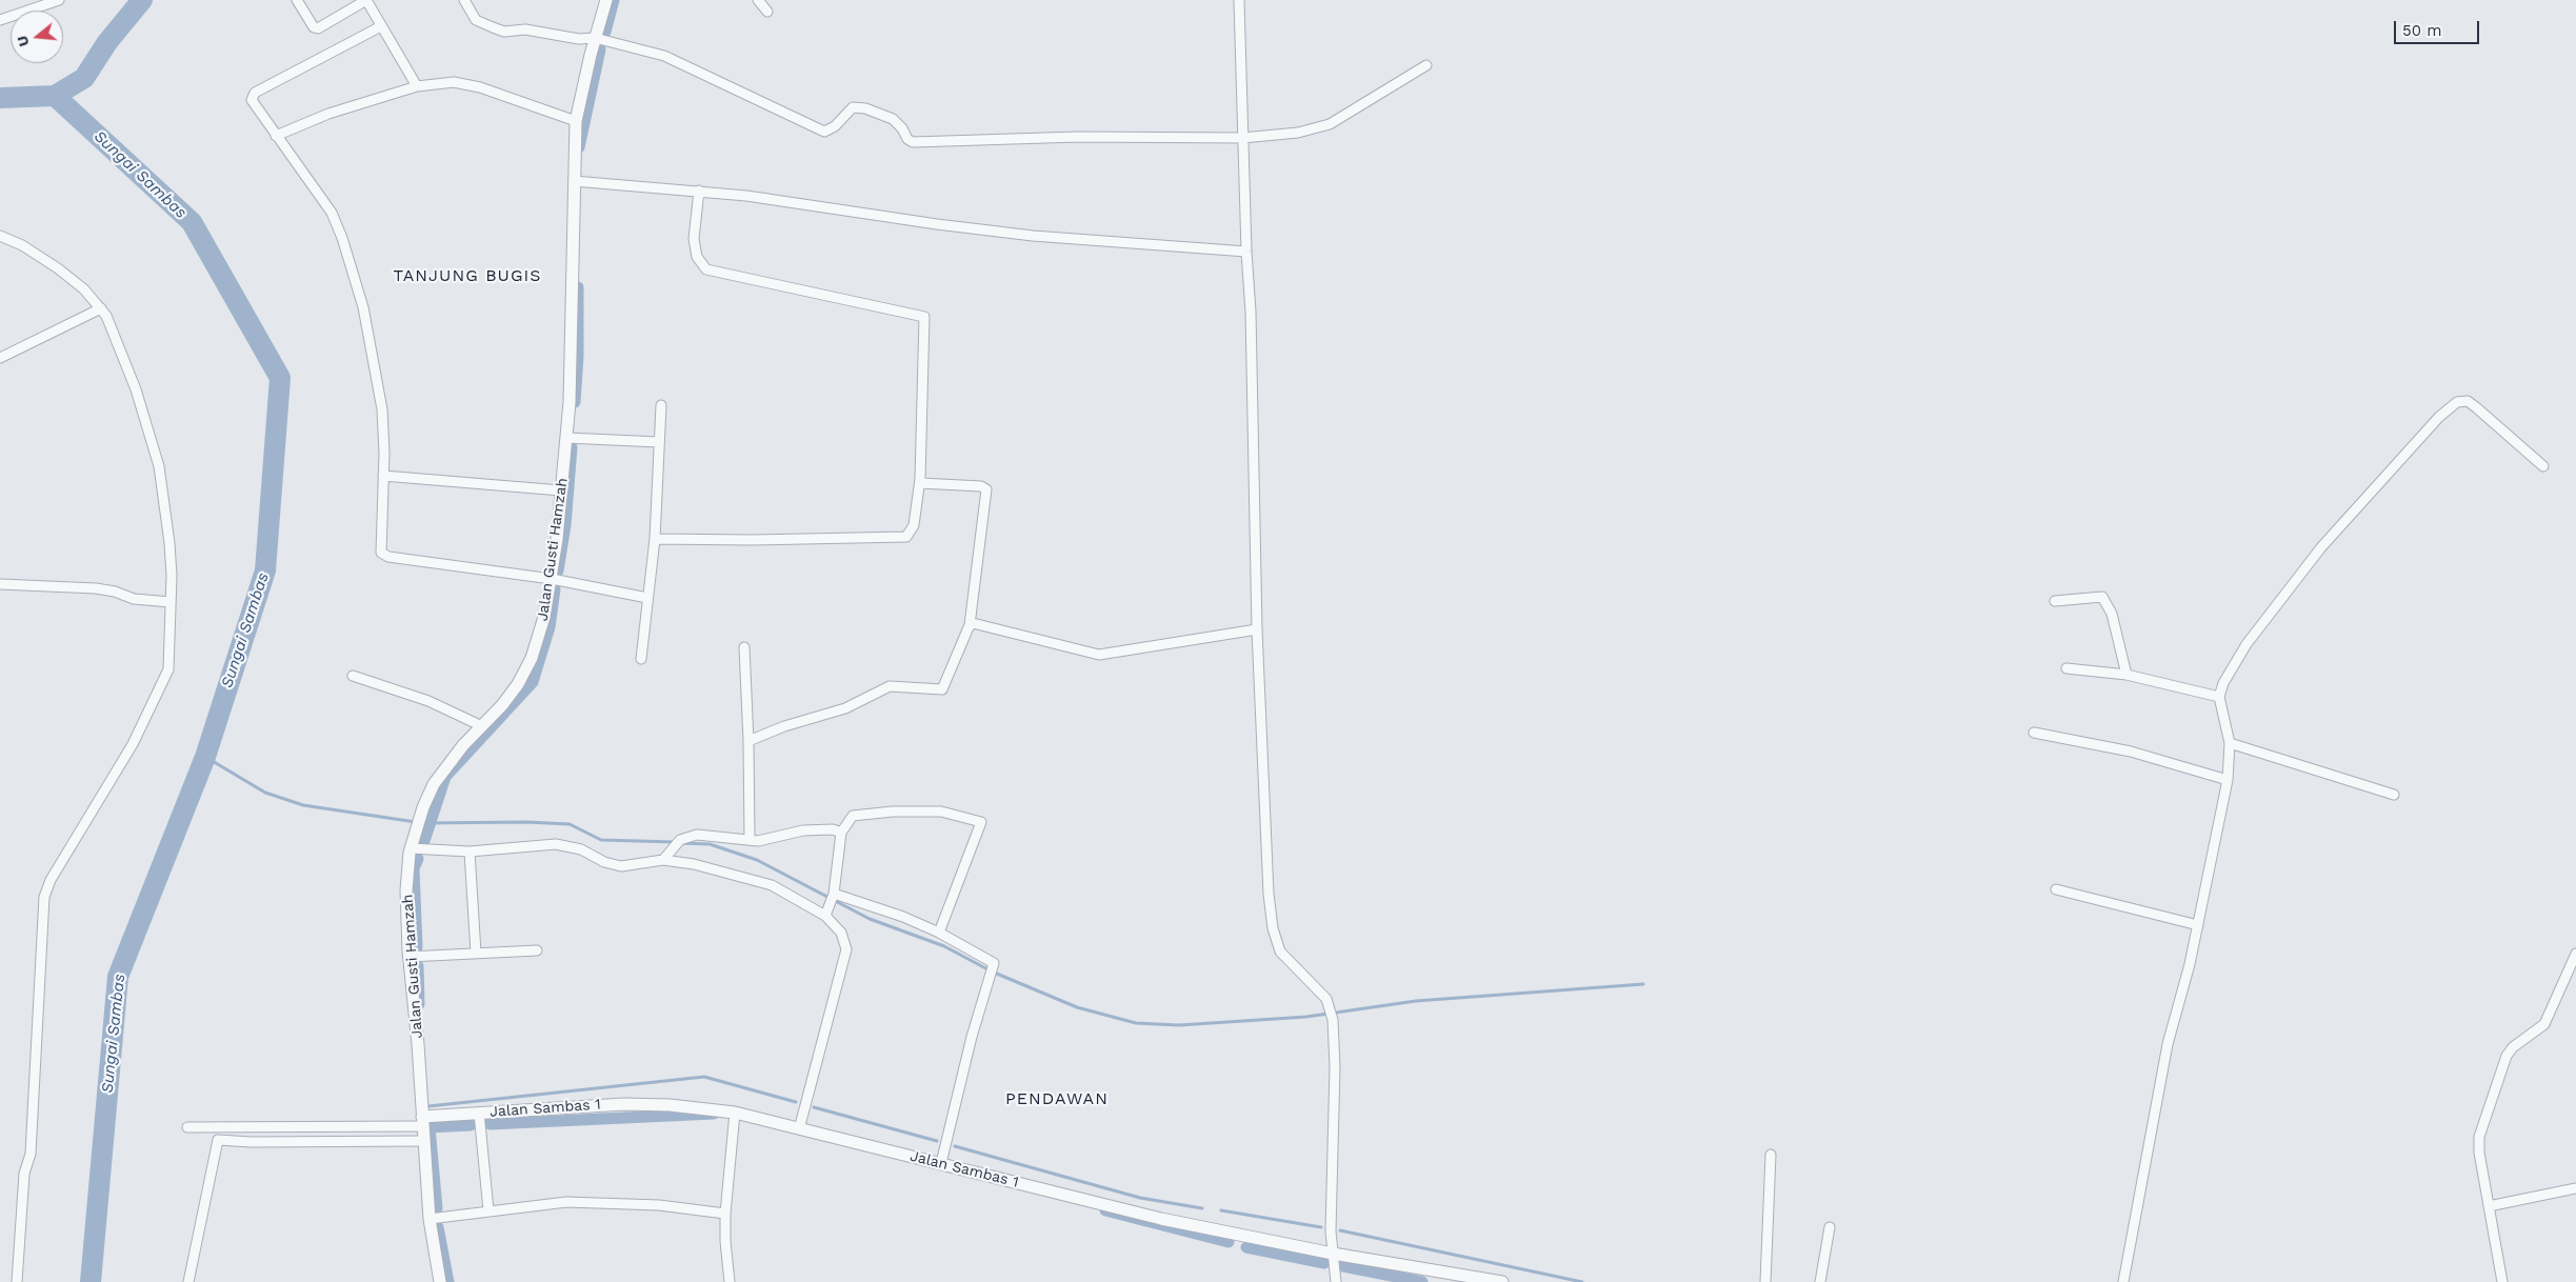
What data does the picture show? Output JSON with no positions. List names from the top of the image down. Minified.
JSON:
{"streets":{"street":["Jalan Gusti Hamzah","Jalan Sambas 1"]},"crossings":[["Jalan Gusti Hamzah","Jalan Sambas 1"]],"districts":["TANJUNG BUGIS","PENDAWAN"],"water":["Sungai Sambas"],"scale_bar":"50 m","north":"left"}
